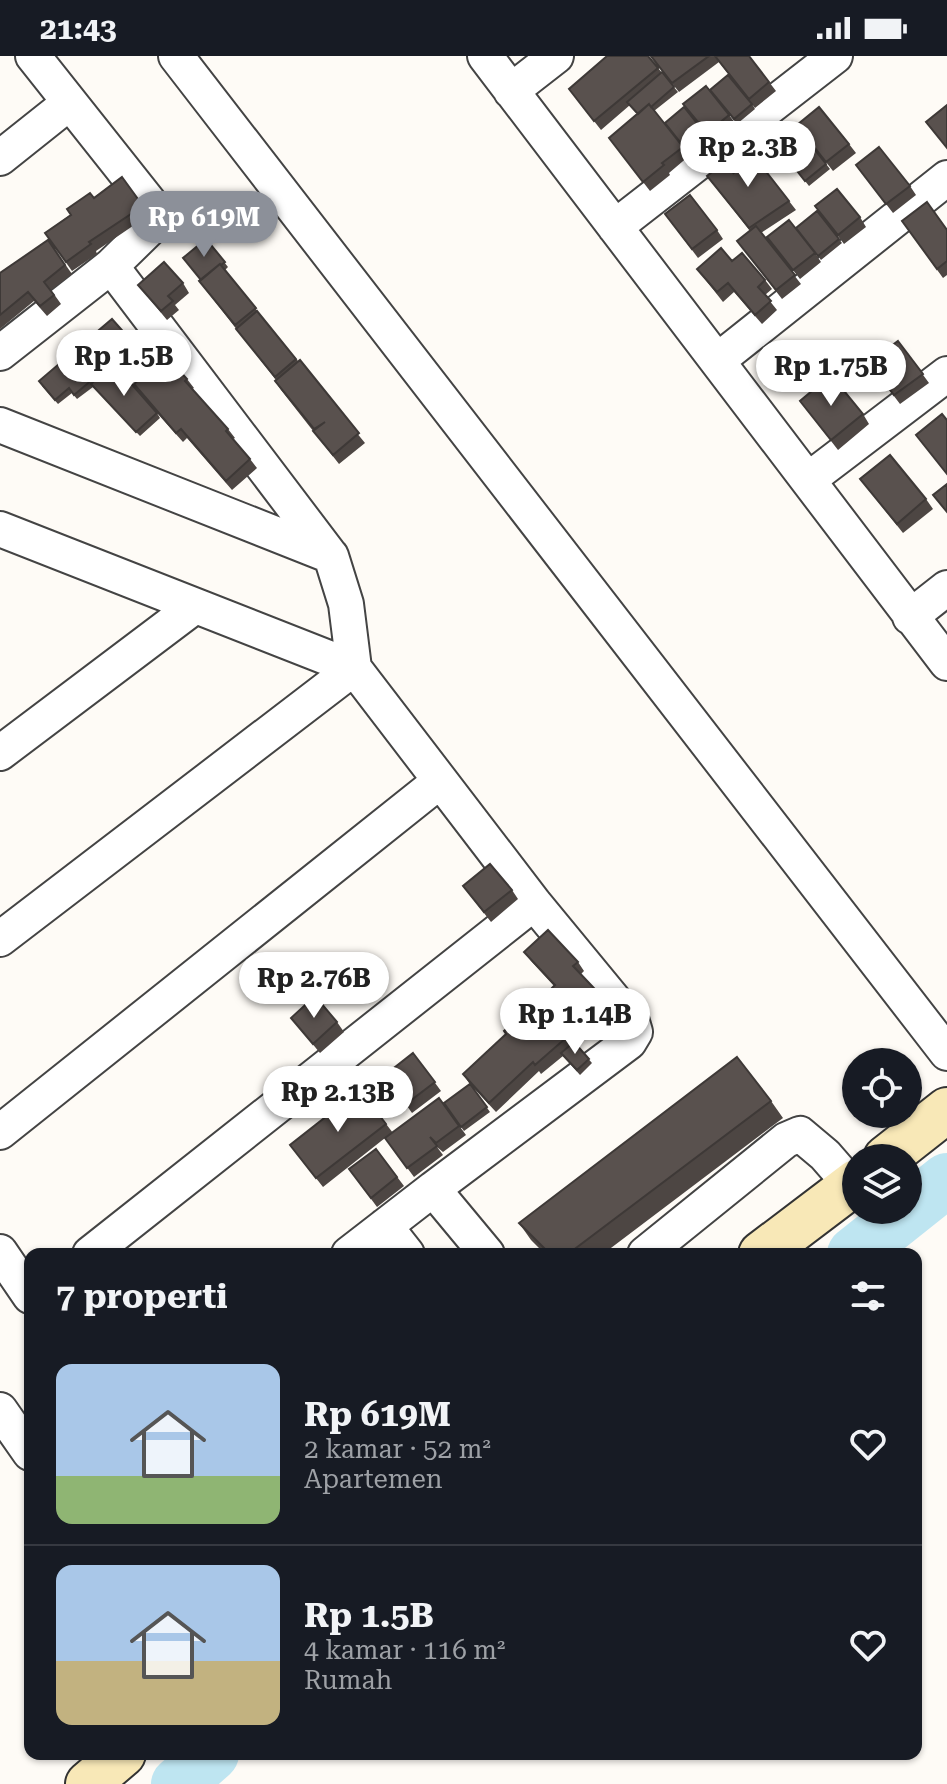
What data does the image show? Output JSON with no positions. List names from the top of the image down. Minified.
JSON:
{"page":{"status":"21:43","price":["Rp 2.3B","Rp 619M","Rp 1.5B","Rp 1.75B","Rp 2.76B","Rp 1.14B","Rp 2.13B"],"heading":"7 properti","list":[{"name":"Rp 619M","note":"2 kamar · 52 m² · Apartemen"},{"name":"Rp 1.5B","note":"4 kamar · 116 m² · Rumah"}]}}
